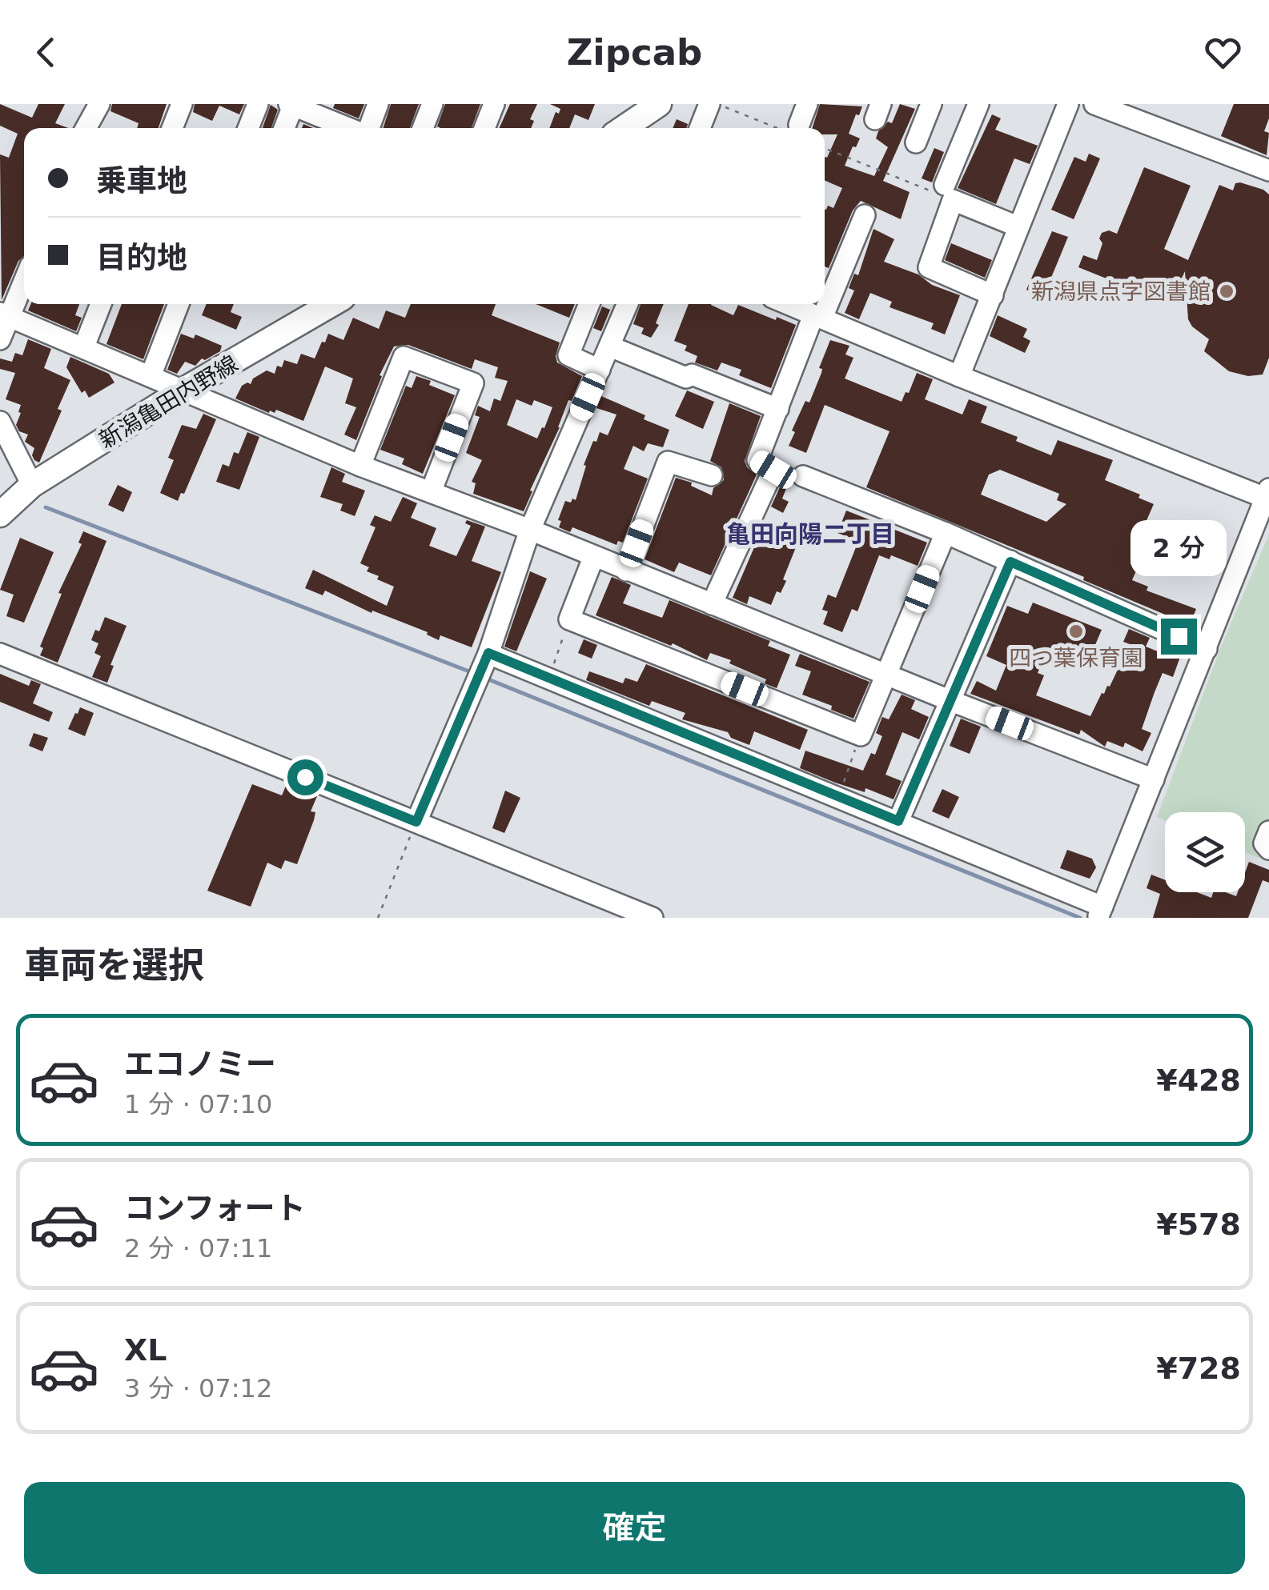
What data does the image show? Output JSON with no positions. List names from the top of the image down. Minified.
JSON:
{"streets":{"main road":["新潟亀田内野線"]},"districts":["亀田向陽二丁目"],"places":["新潟県点字図書館","四つ葉保育園"],"page":{"header":"Zipcab","banner":["乗車地","目的地"],"bubble":"2 分","heading":"車両を選択","list":[{"name":"エコノミー","note":"1 分 · 07:10","value":"¥428"},{"name":"コンフォート","note":"2 分 · 07:11","value":"¥578"},{"name":"XL","note":"3 分 · 07:12","value":"¥728"}],"buttons":"確定"}}
